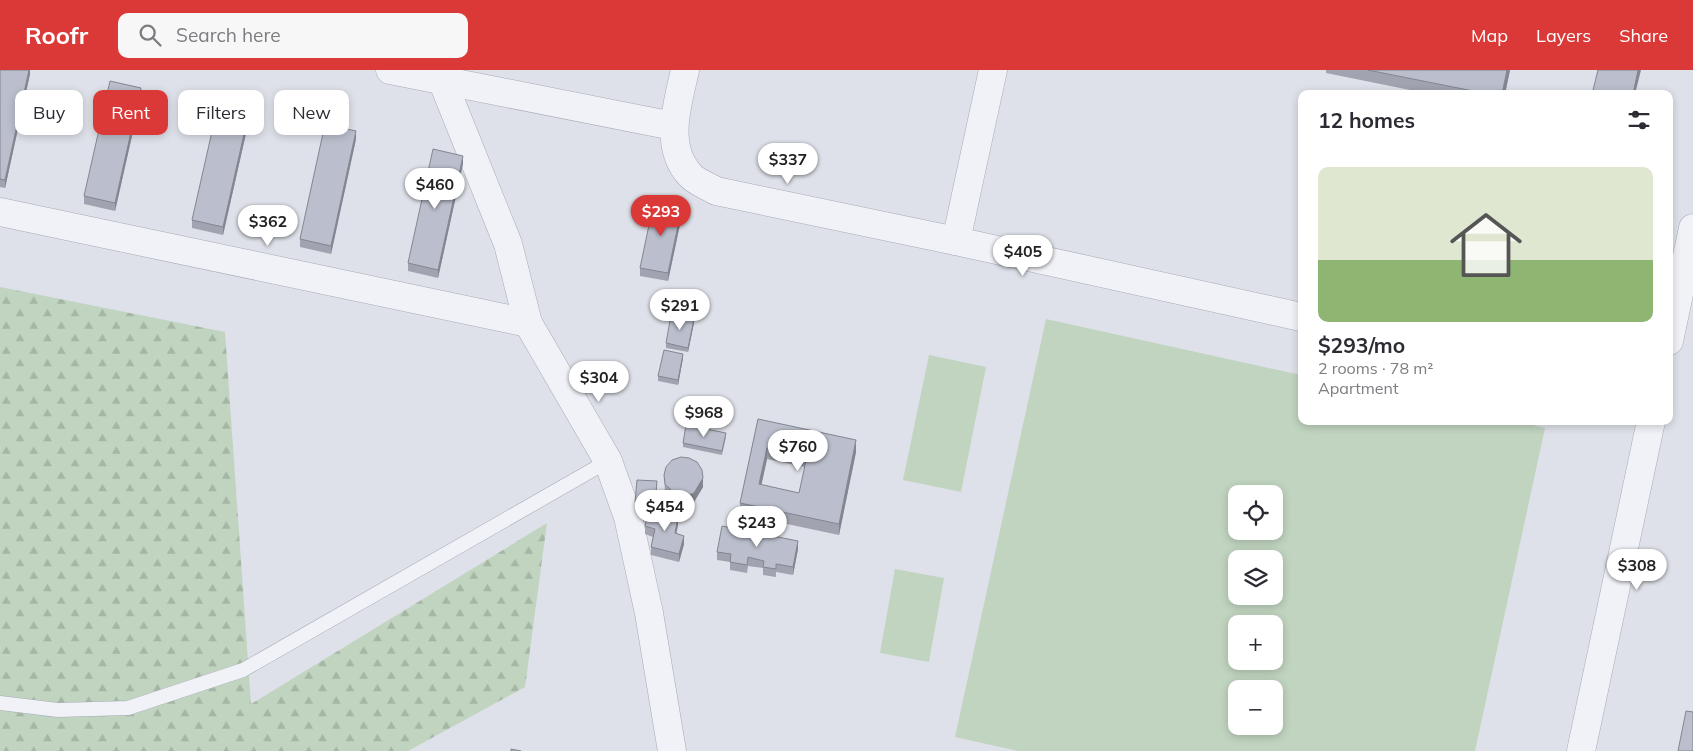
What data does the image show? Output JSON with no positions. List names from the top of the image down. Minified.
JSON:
{"page":{"header":"Roofr","search":"Search here","nav":["Map","Layers","Share"],"chip":["Buy","Rent","Filters","New"],"heading":"12 homes","price":["$337","$460","$293","$362","$405","$291","$304","$968","$760","$454","$243","$308"],"list":[{"name":"$293/mo","note":"2 rooms · 78 m² · Apartment"}],"map_buttons":["+","−"]}}
